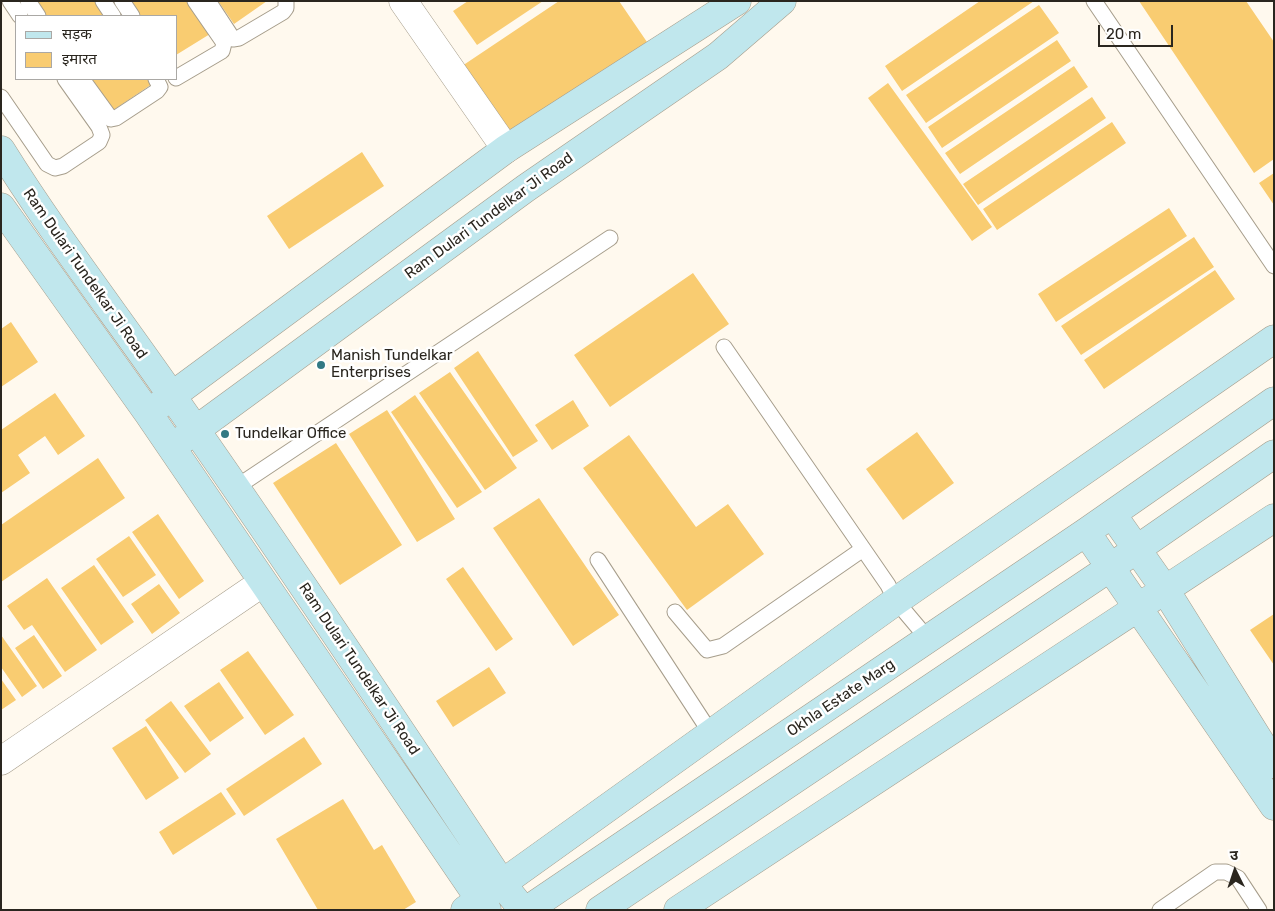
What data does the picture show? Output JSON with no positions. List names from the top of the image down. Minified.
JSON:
{"streets":{"street":["Ram Dulari Tundelkar Ji Road","Okhla Estate Marg"]},"places":["Manish Tundelkar Enterprises","Tundelkar Office"],"legend":["सड़क","इमारत"],"scale_bar":"20 m","north":"top"}
